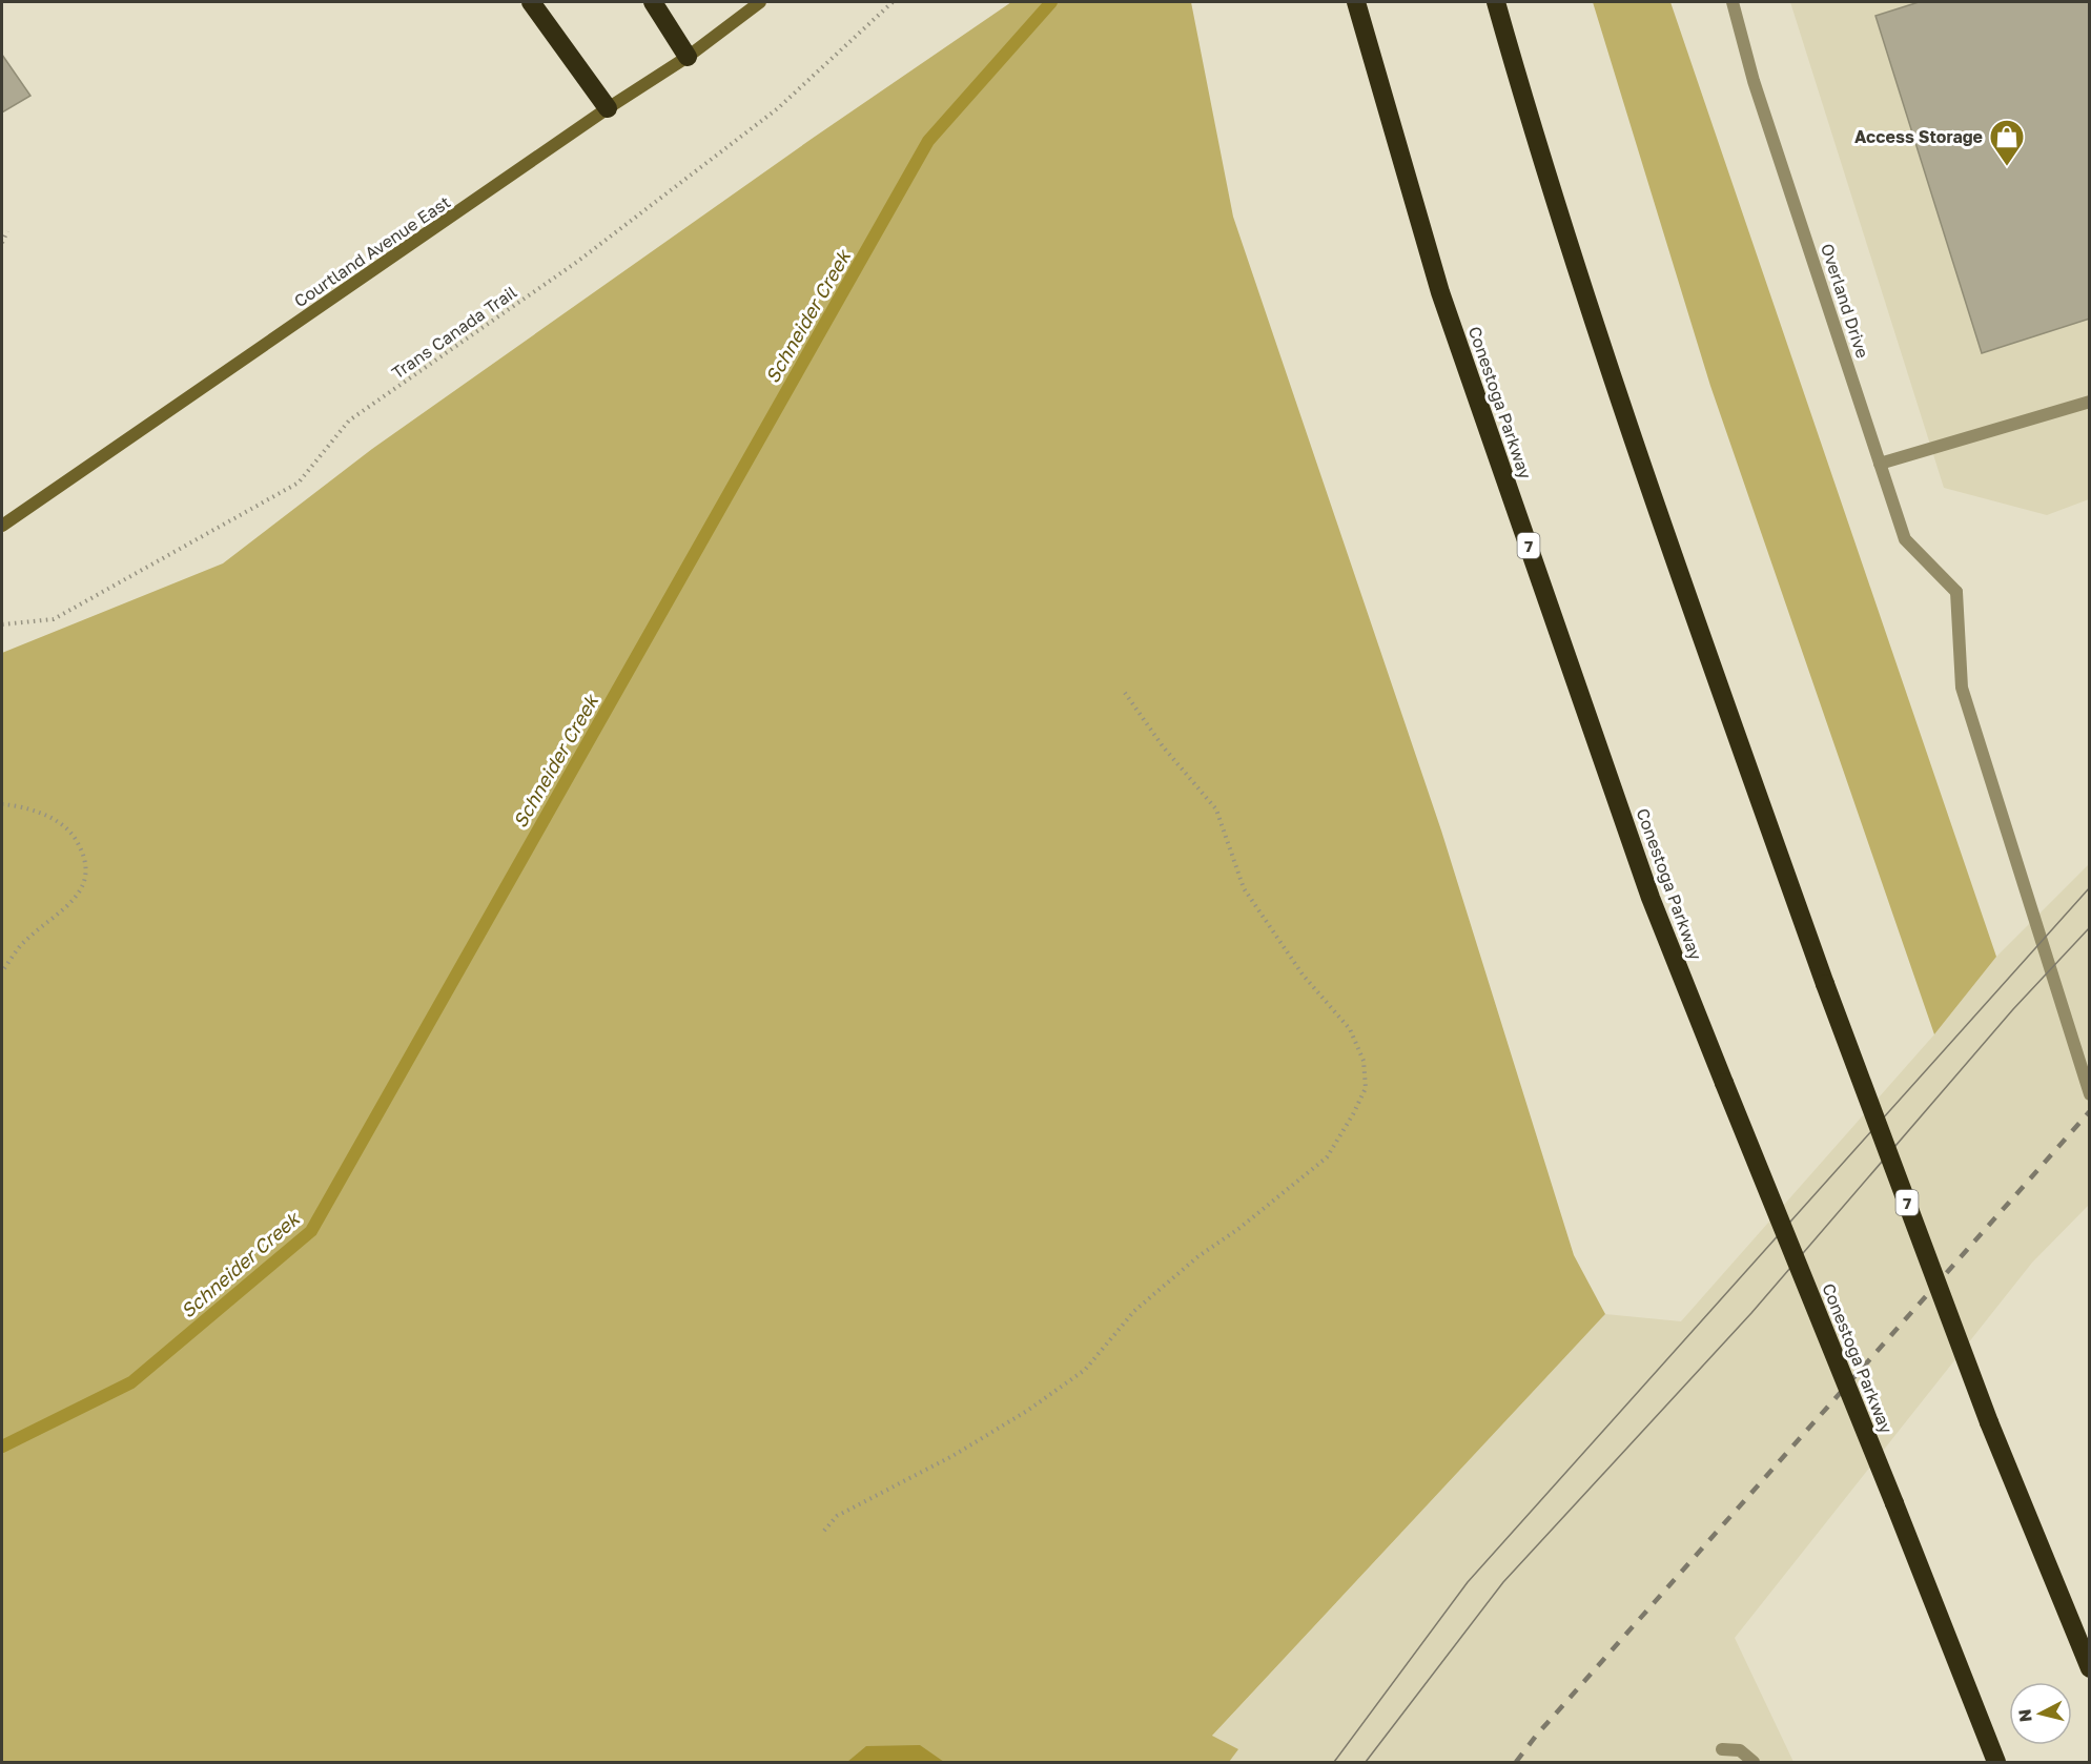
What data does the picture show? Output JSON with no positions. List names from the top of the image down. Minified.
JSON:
{"streets":{"highway":["Conestoga Parkway","7"],"main road":["Courtland Avenue East"],"street":["Overland Drive"],"path":["Trans Canada Trail"]},"water":["Schneider Creek"],"places":{"shop":["Access Storage"]},"north":"left"}
